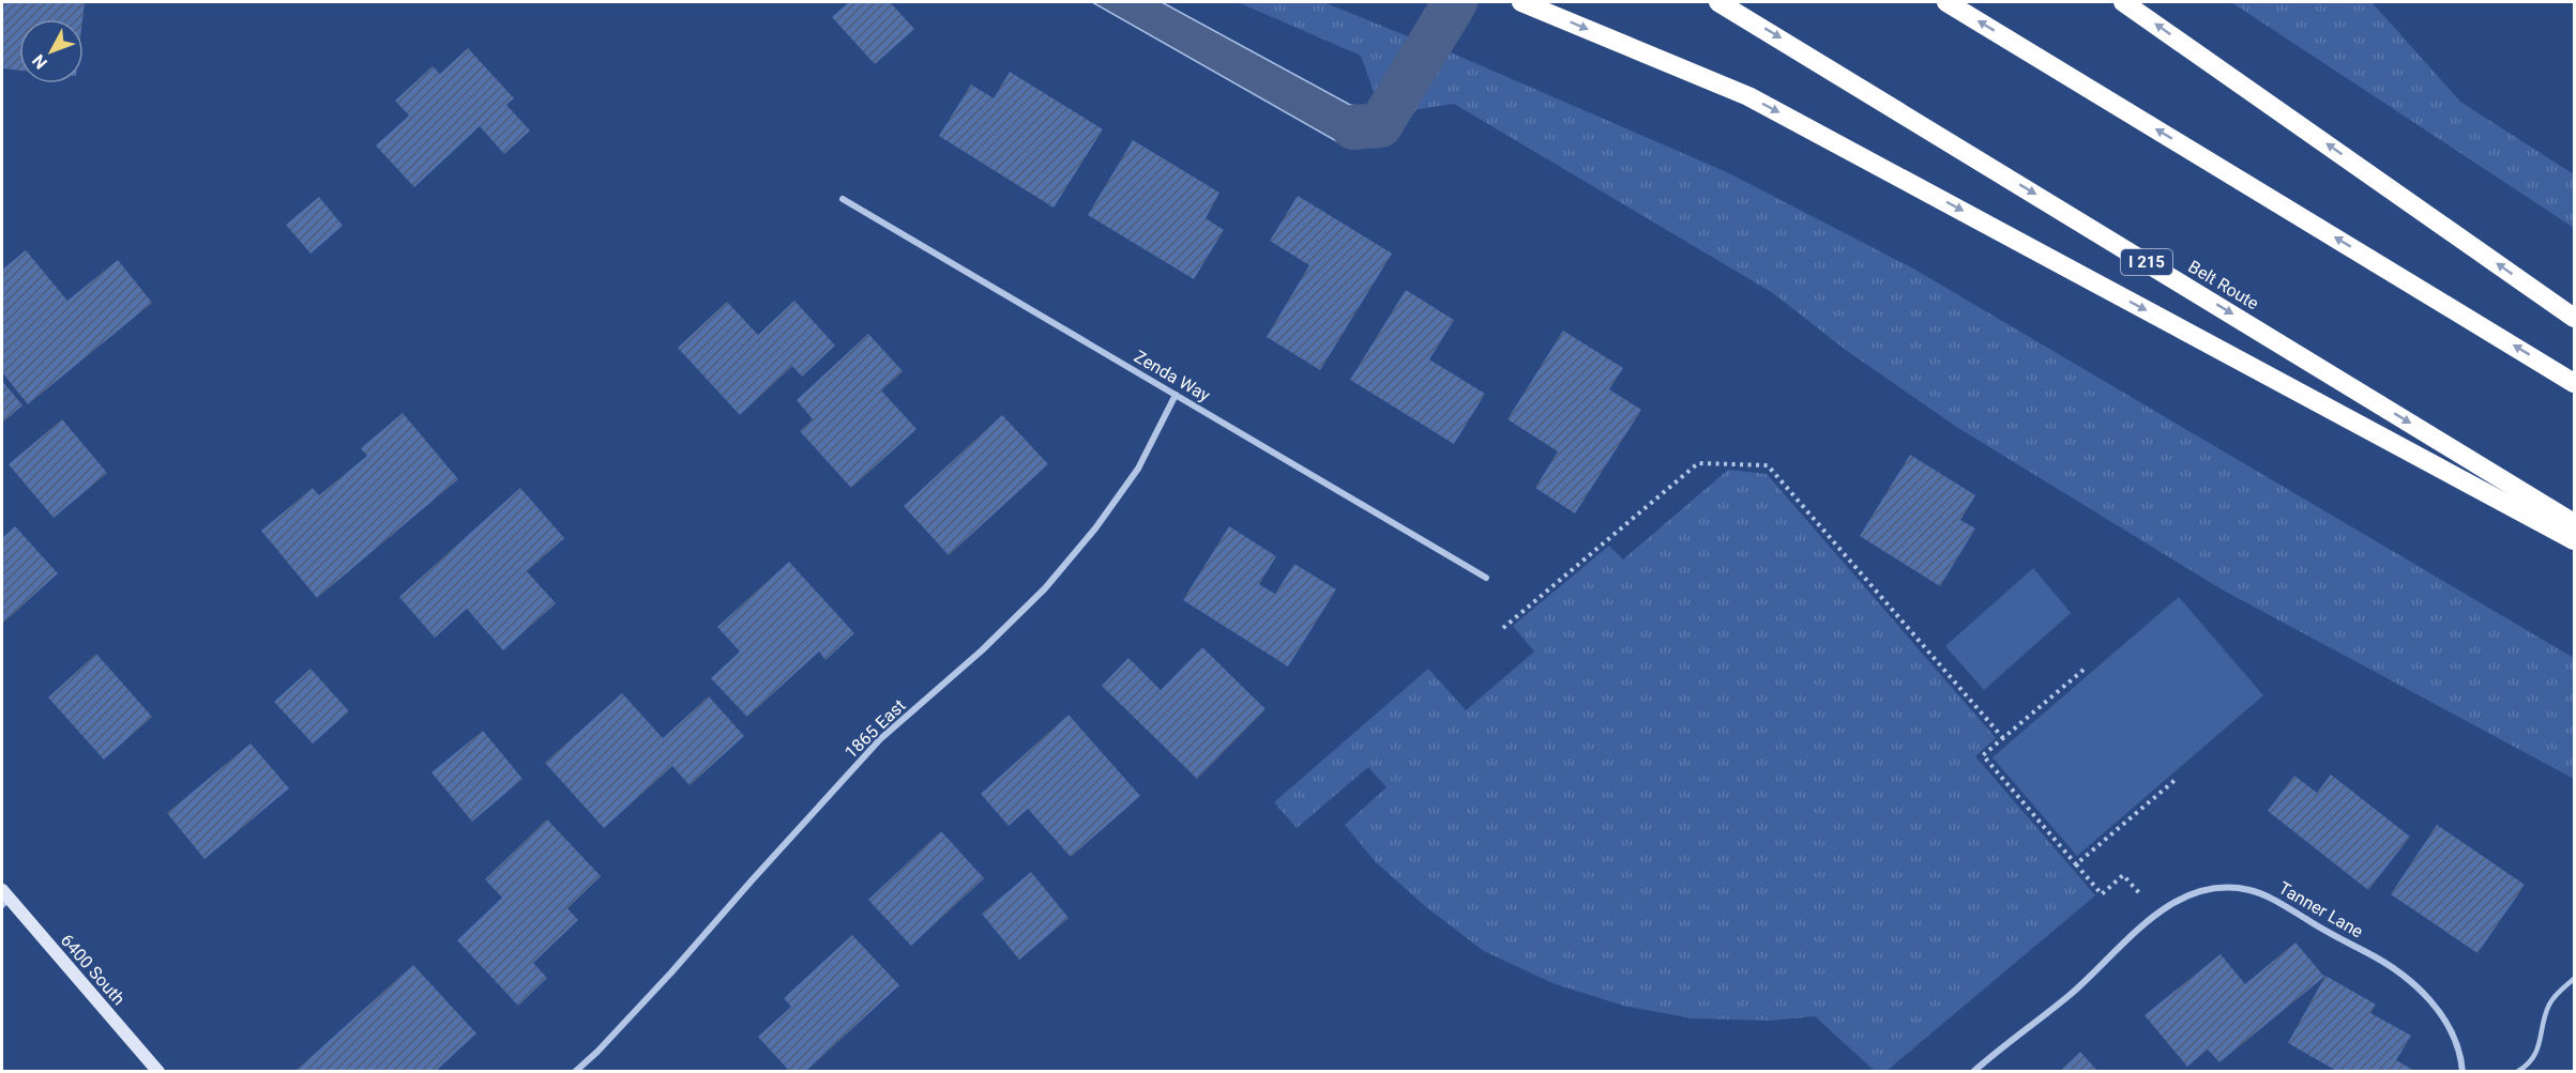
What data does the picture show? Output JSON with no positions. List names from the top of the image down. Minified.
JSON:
{"streets":{"highway":["I 215","Belt Route"],"street":["Zenda Way","1865 East","Tanner Lane","6400 South"]},"crossings":[["Zenda Way","1865 East"]],"north":"bottom left"}
